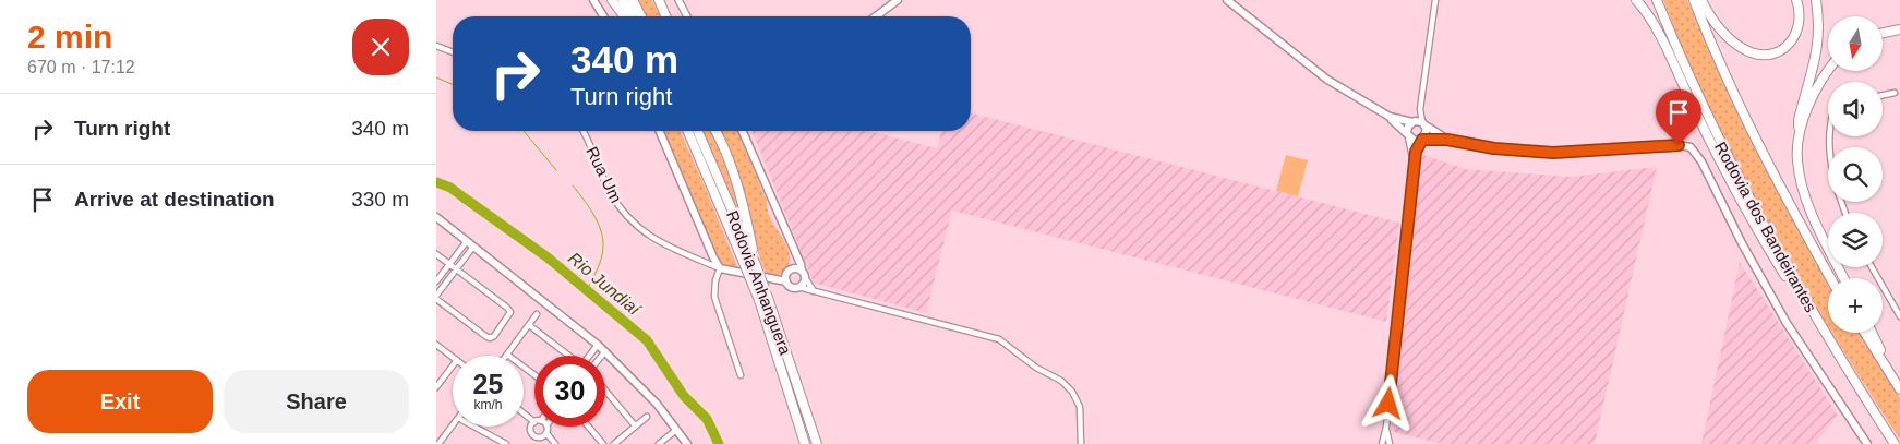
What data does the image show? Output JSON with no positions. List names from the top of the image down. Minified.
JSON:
{"streets":{"highway":["Rodovia dos Bandeirantes","Rodovia Anhanguera"],"street":["Rua Um"]},"water":["Rio Jundiaí"],"north":"bottom","page":{"heading":["2 min","670 m · 17:12"],"map_buttons":"+","turn":["340 m","Turn right"],"list":[{"name":"Turn right","value":"340 m"},{"name":"Arrive at destination","value":"330 m"}],"speed":"25 km/h","limit":"30","buttons":["Exit","Share"]}}
